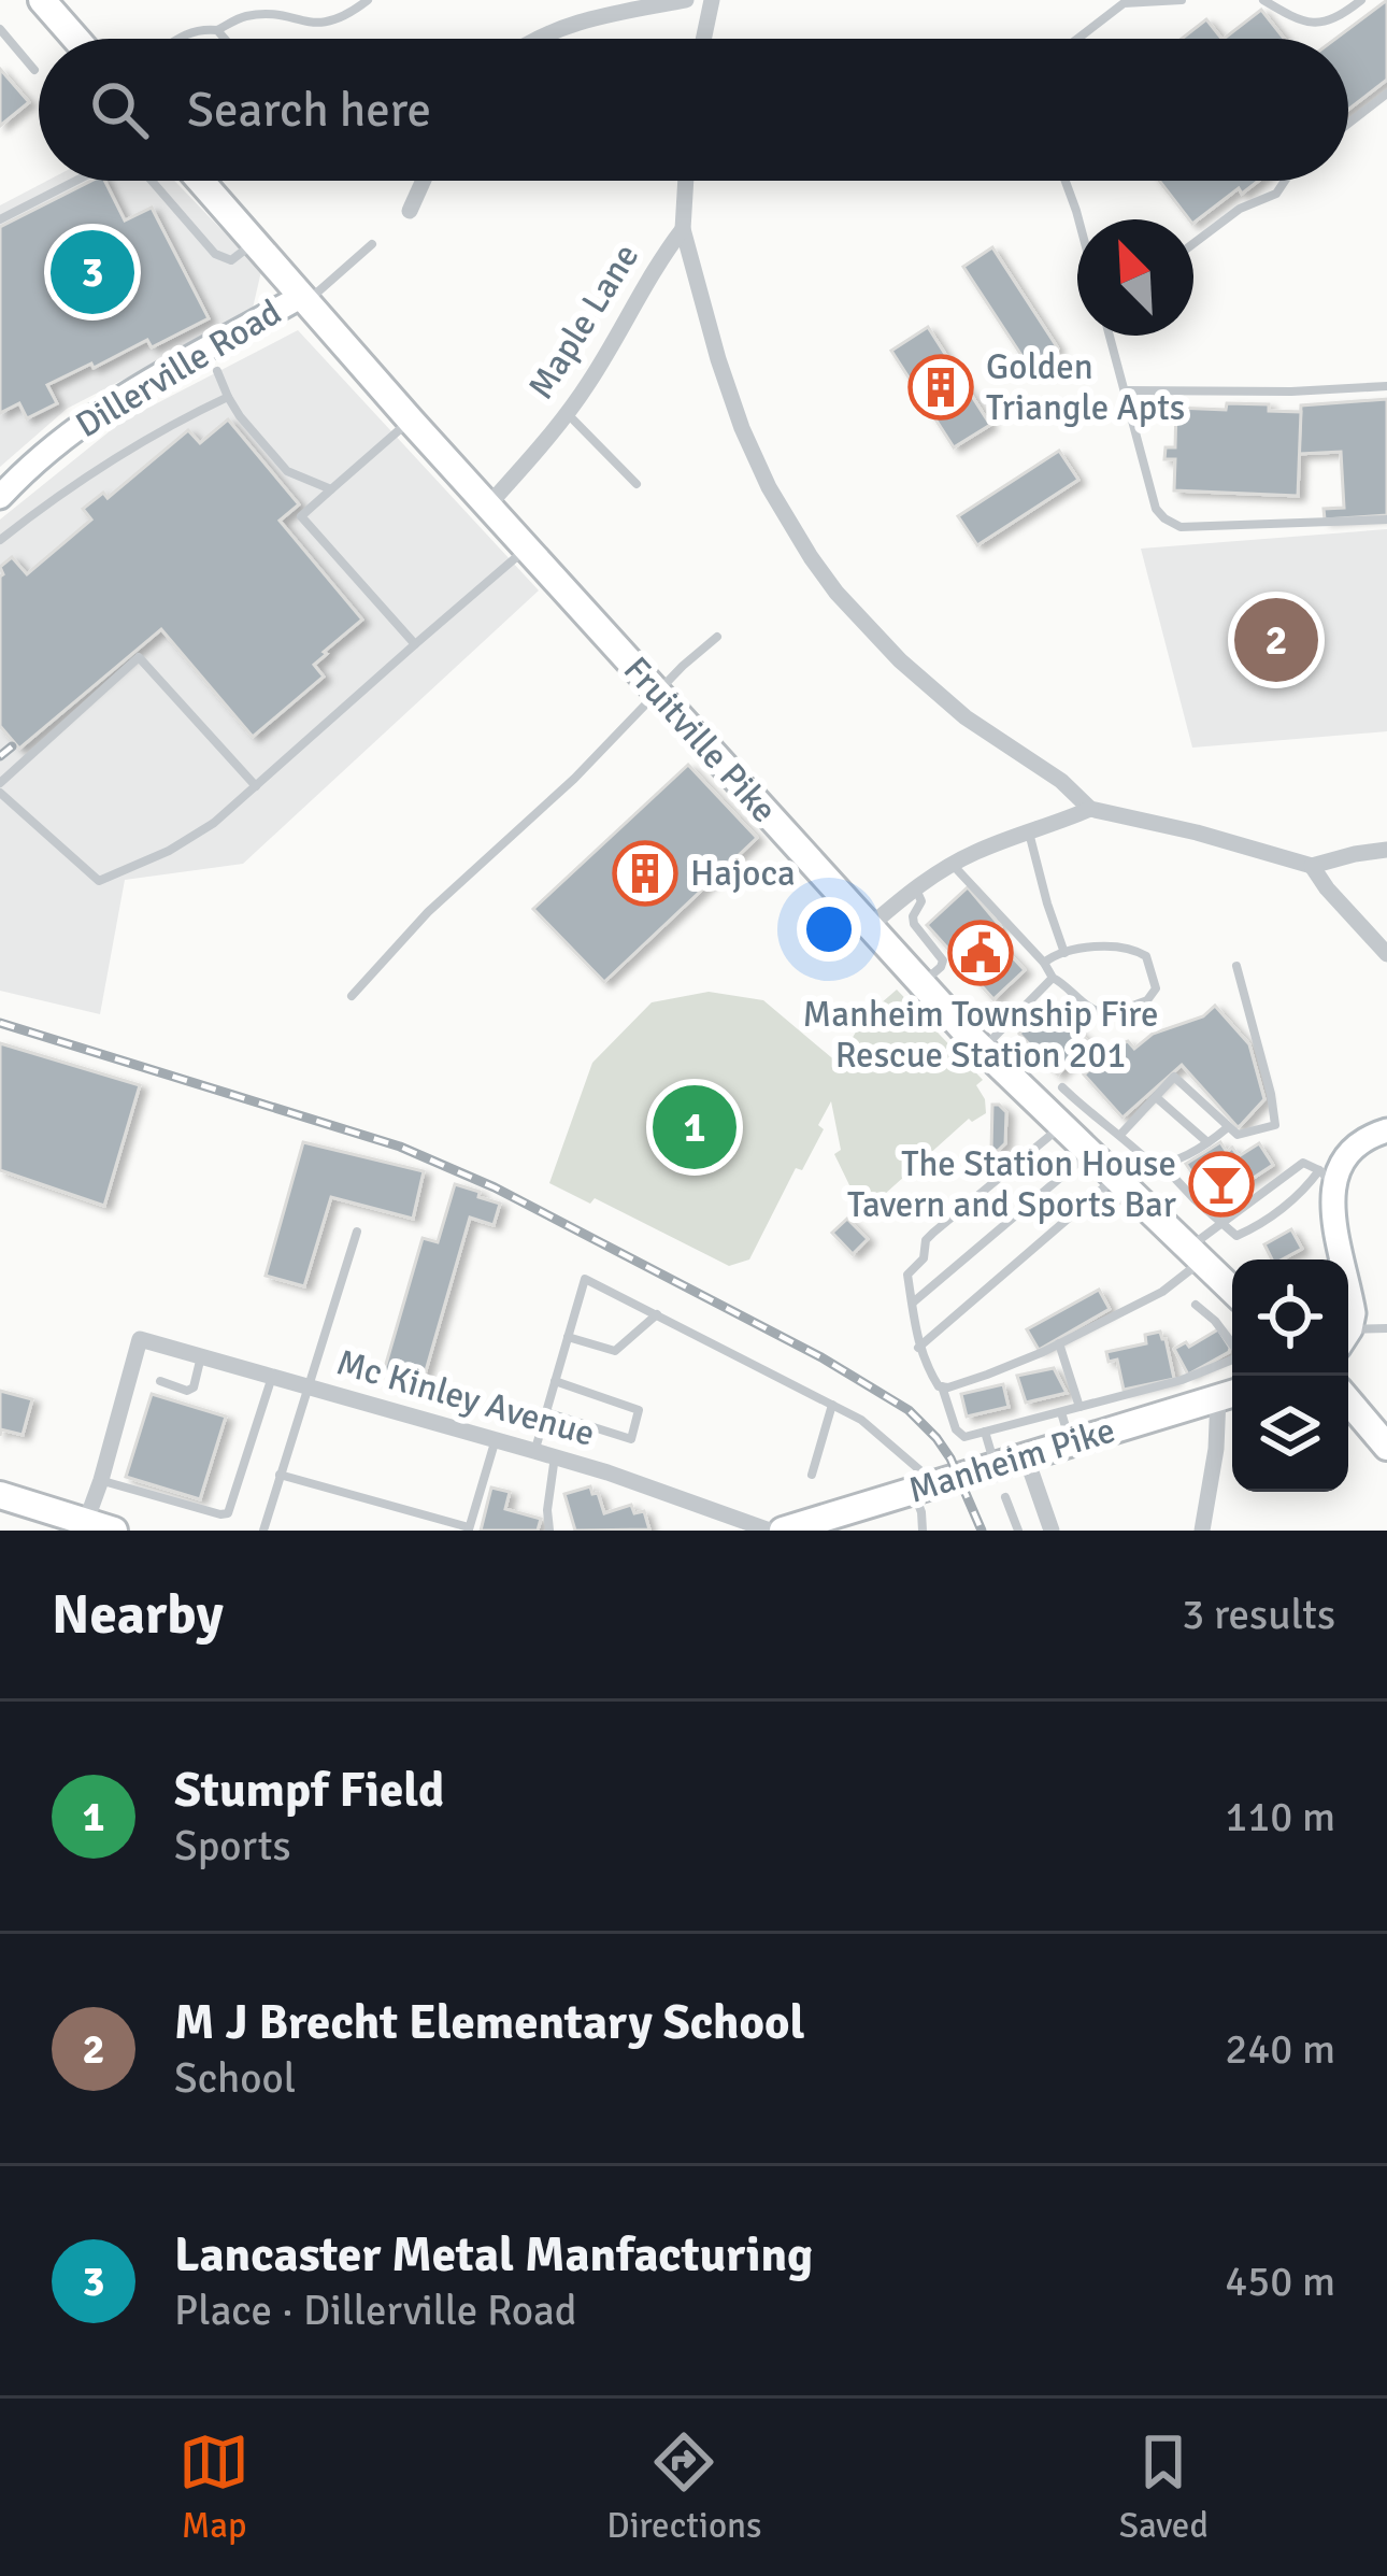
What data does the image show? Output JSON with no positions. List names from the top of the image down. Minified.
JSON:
{"streets":{"main road":["Dillerville Road","Fruitville Pike","Manheim Pike"],"street":["Maple Lane","Mc Kinley Avenue"]},"crossings":[["Maple Lane","Fruitville Pike"],["Dillerville Road","Fruitville Pike"]],"places":{"building":["Golden Triangle Apts","Hajoca"],"public building":["Manheim Township Fire Rescue Station 201"],"bar":["The Station House Tavern and Sports Bar"]},"north":"top left","page":{"search":"Search here","pins":["3","2","1"],"heading":["Nearby","3 results"],"list":[{"mark":"1","name":"Stumpf Field","note":"Sports","value":"110 m"},{"mark":"2","name":"M J Brecht Elementary School","note":"School","value":"240 m"},{"mark":"3","name":"Lancaster Metal Manfacturing","note":"Place · Dillerville Road","value":"450 m"}],"nav":["Map","Directions","Saved"]}}
